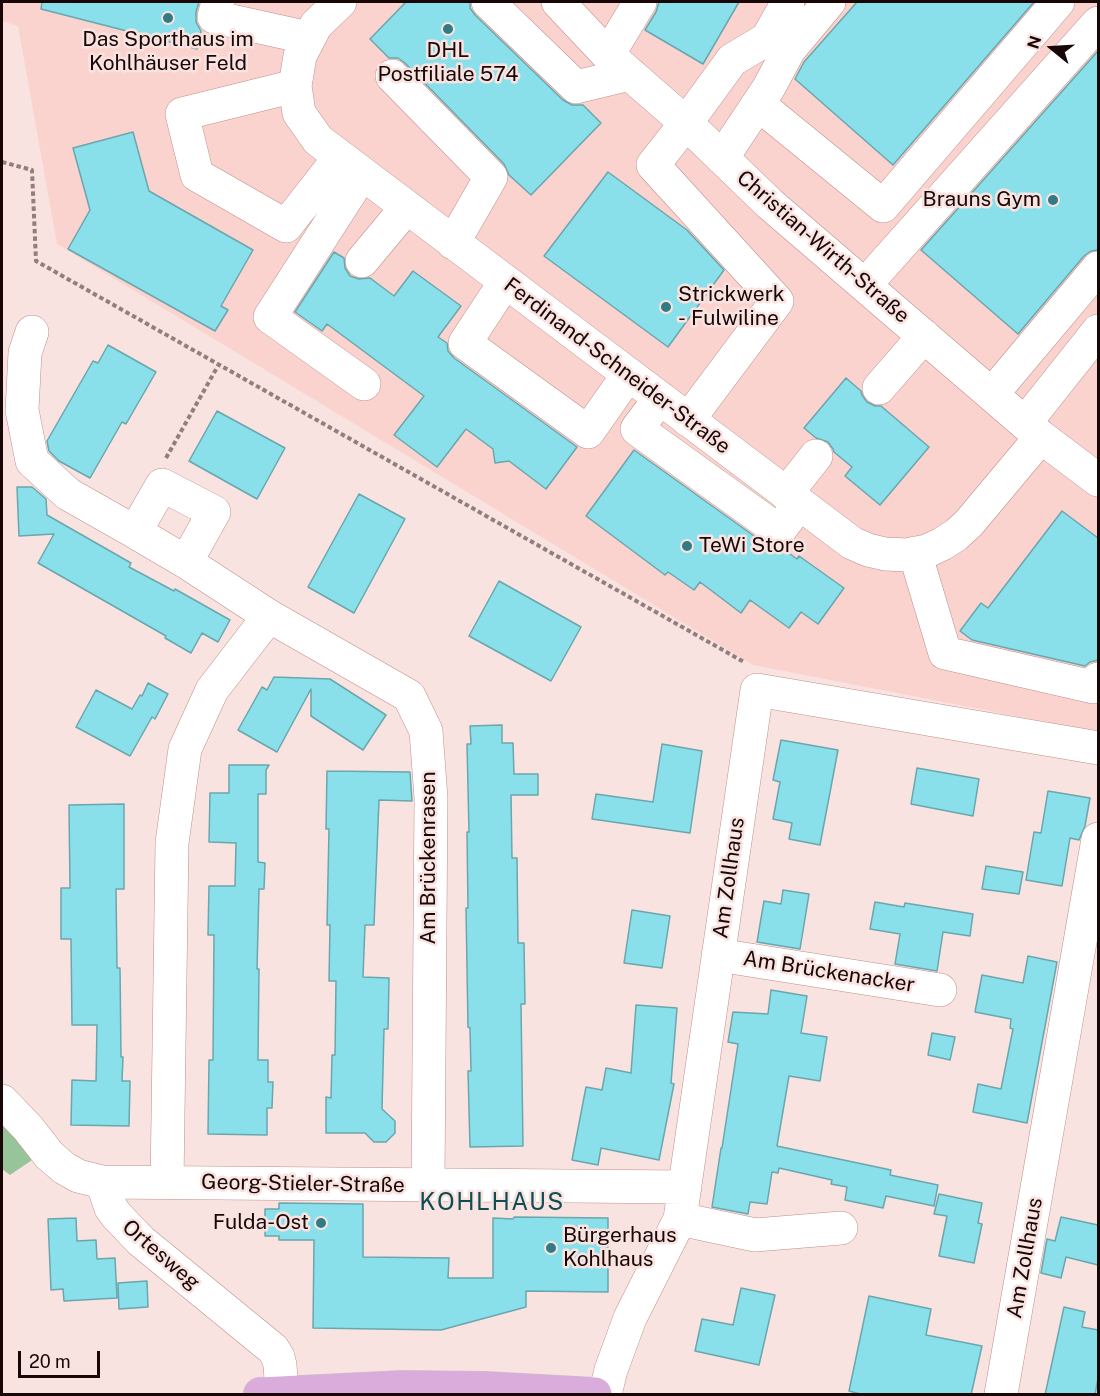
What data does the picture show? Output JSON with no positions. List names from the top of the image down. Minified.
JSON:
{"streets":{"street":["Christian-Wirth-Straße","Ferdinand-Schneider-Straße","Am Brückenrasen","Am Zollhaus","Am Brückenacker","Georg-Stieler-Straße","Ortesweg"]},"crossings":[["Christian-Wirth-Straße","Ferdinand-Schneider-Straße"],["Am Brückenrasen","Georg-Stieler-Straße"],["Am Zollhaus","Am Brückenacker"],["Am Zollhaus","Georg-Stieler-Straße"],["Georg-Stieler-Straße","Ortesweg"]],"districts":["KOHLHAUS"],"places":["Das Sporthaus im Kohlhäuser Feld","DHL Postfiliale 574","Brauns Gym","Strickwerk - Fulwiline","TeWi Store","Fulda-Ost","Bürgerhaus Kohlhaus"],"scale_bar":"20 m","north":"left"}
